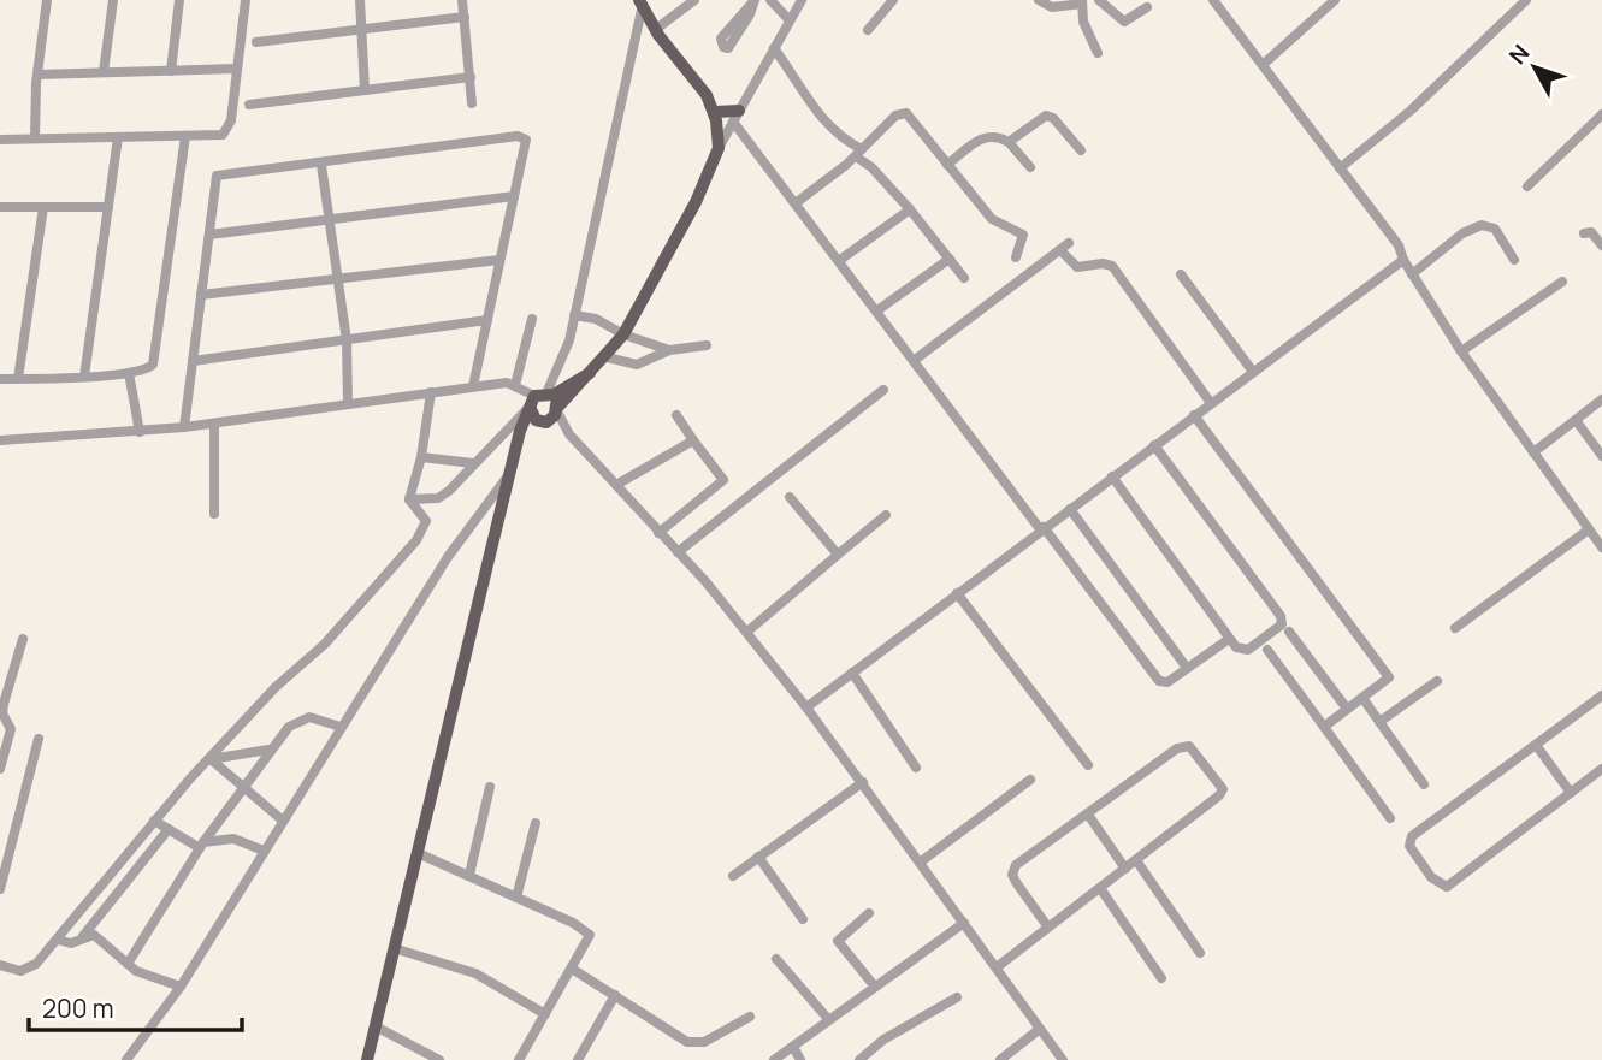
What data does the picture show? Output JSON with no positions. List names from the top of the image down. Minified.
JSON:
{"scale_bar":"200 m","north":"top left"}
